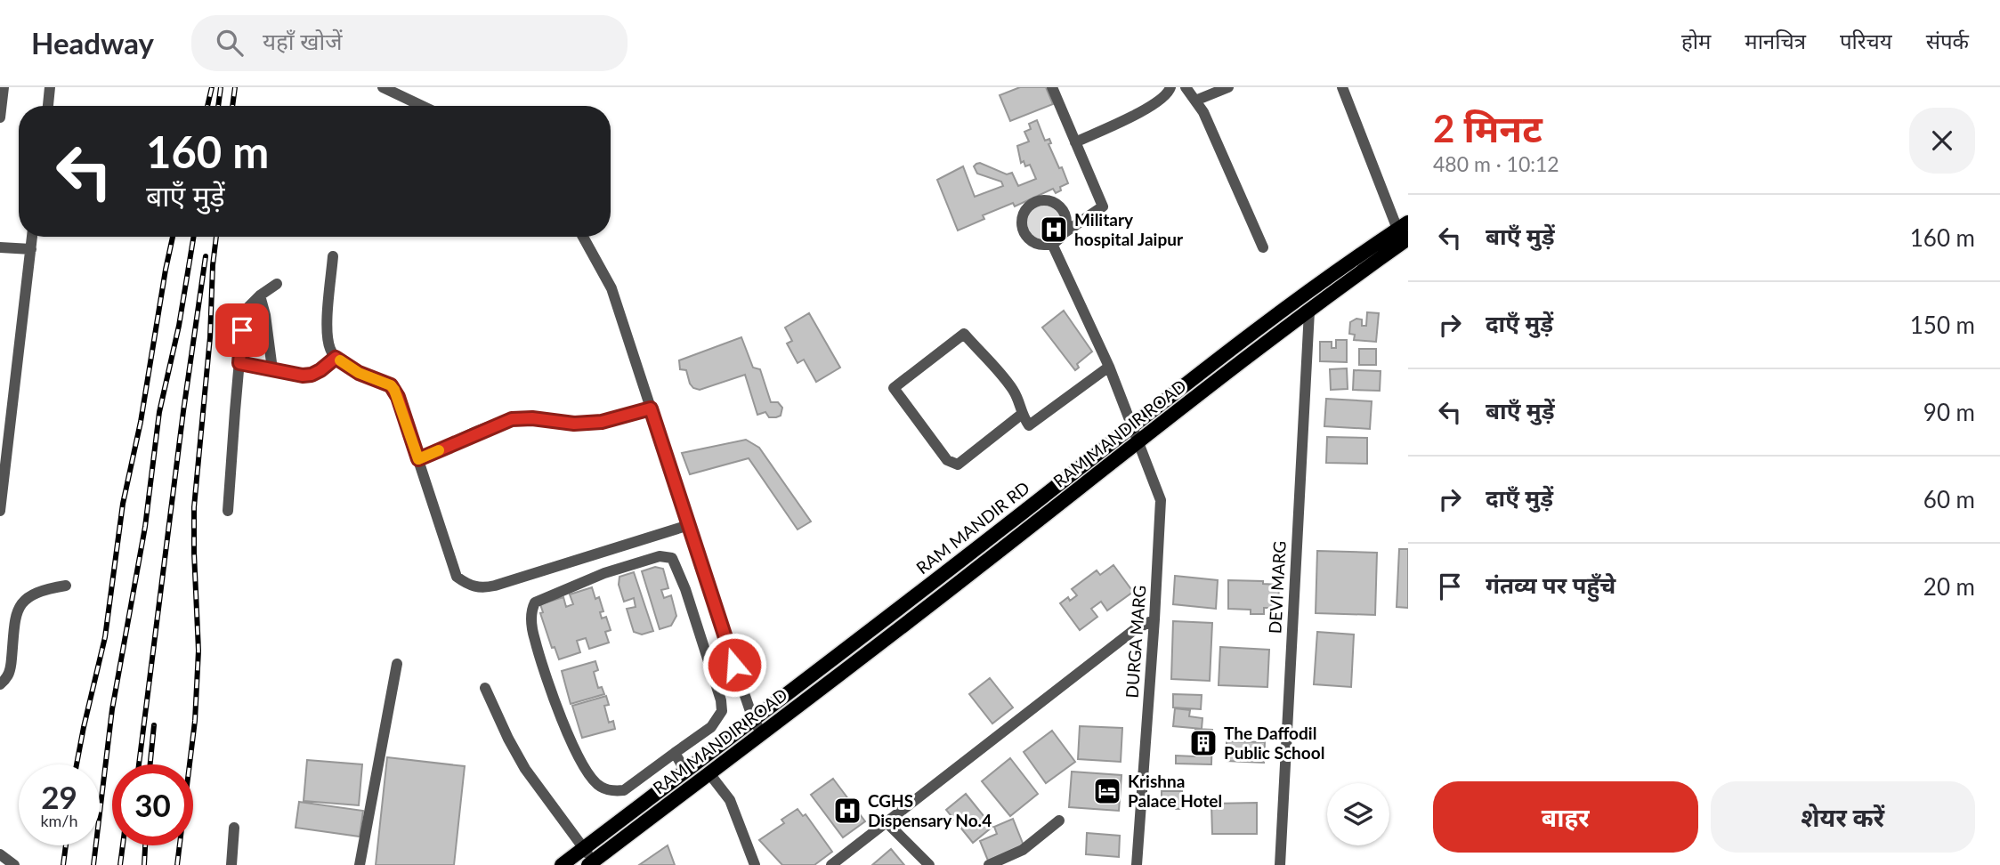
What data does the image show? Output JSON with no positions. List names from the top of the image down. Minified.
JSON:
{"streets":{"main road":["RAM MANDIR ROAD","RAM MANDIR RD"],"street":["DEVI MARG","DURGA MARG"]},"crossings":[["RAM MANDIR ROAD","RAM MANDIR RD"],["RAM MANDIR ROAD","DEVI MARG"],["RAM MANDIR ROAD","DURGA MARG"],["RAM MANDIR RD","DURGA MARG"]],"places":{"hospital":["Military hospital Jaipur","CGHS Dispensary No.4"],"building":["The Daffodil Public School"],"hotel":["Krishna Palace Hotel"]},"page":{"header":"Headway","search":"यहाँ खोजें","nav":["होम","मानचित्र","परिचय","संपर्क"],"heading":["2 मिनट","480 m · 10:12"],"turn":["160 m","बाएँ मुड़ें"],"list":[{"name":"बाएँ मुड़ें","value":"160 m"},{"name":"दाएँ मुड़ें","value":"150 m"},{"name":"बाएँ मुड़ें","value":"90 m"},{"name":"दाएँ मुड़ें","value":"60 m"},{"name":"गंतव्य पर पहुँचे","value":"20 m"}],"speed":"29 km/h","limit":"30","buttons":["बाहर","शेयर करें"]}}
